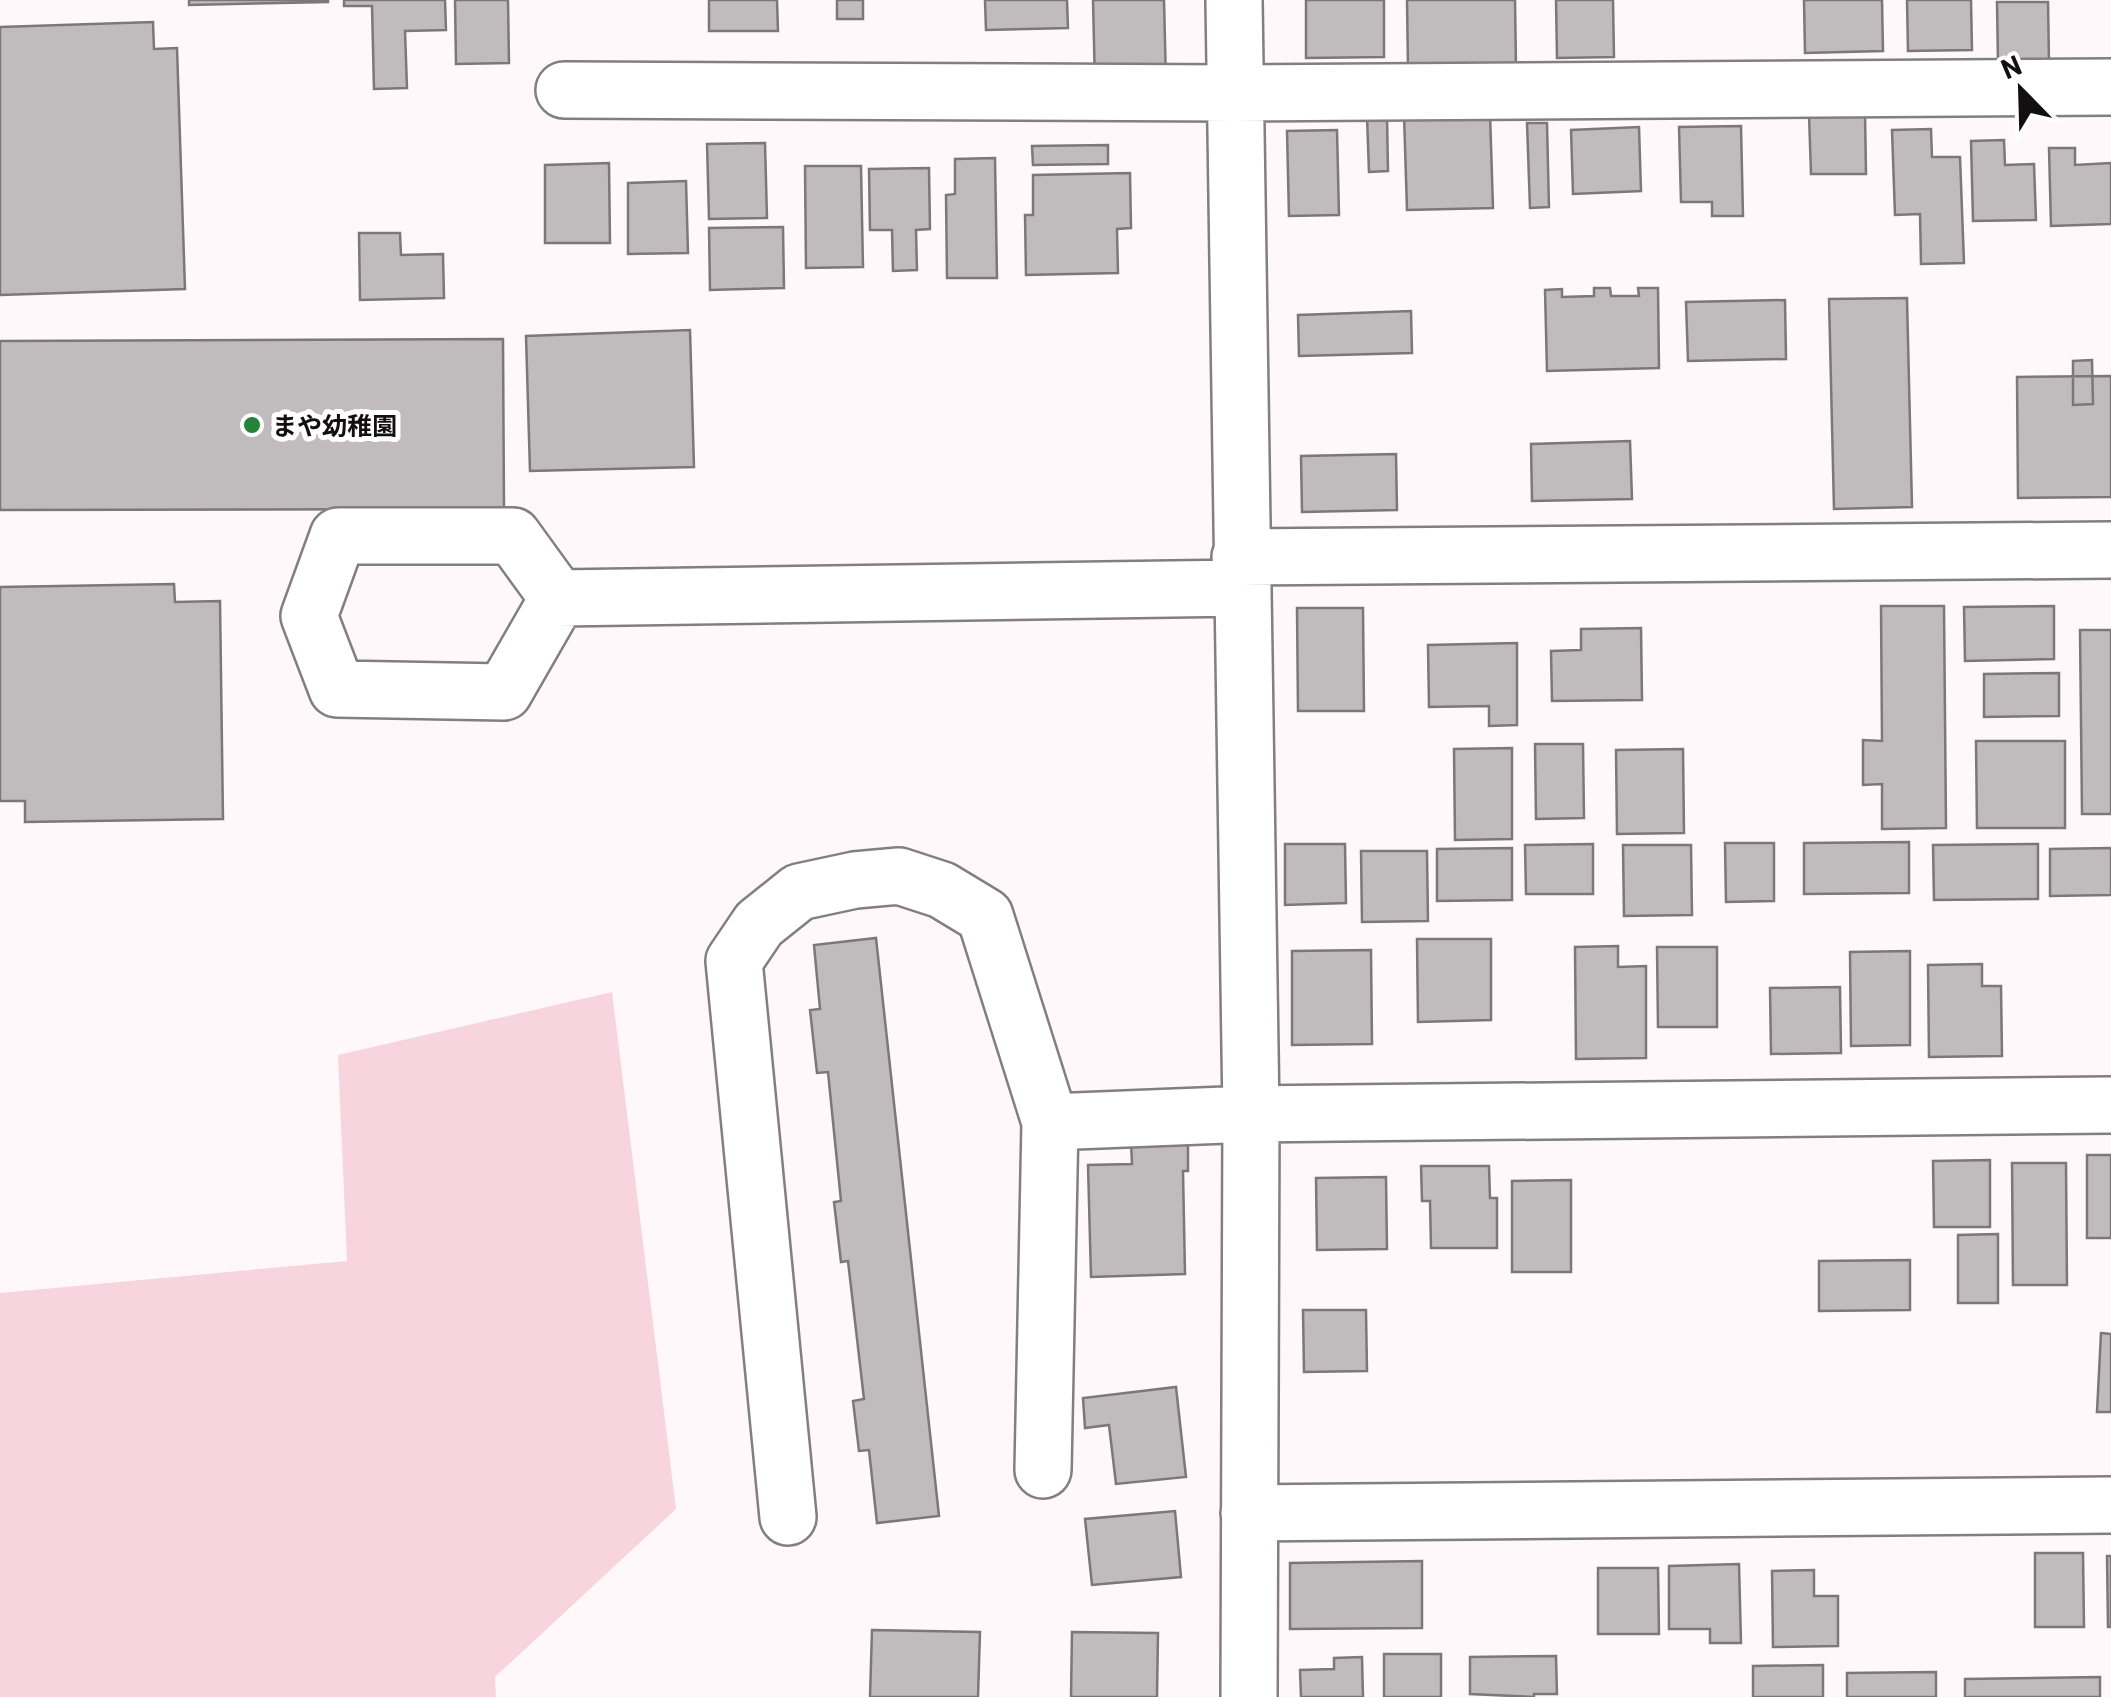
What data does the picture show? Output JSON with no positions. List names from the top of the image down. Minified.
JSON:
{"places":["まや幼稚園"],"north":"top left"}
